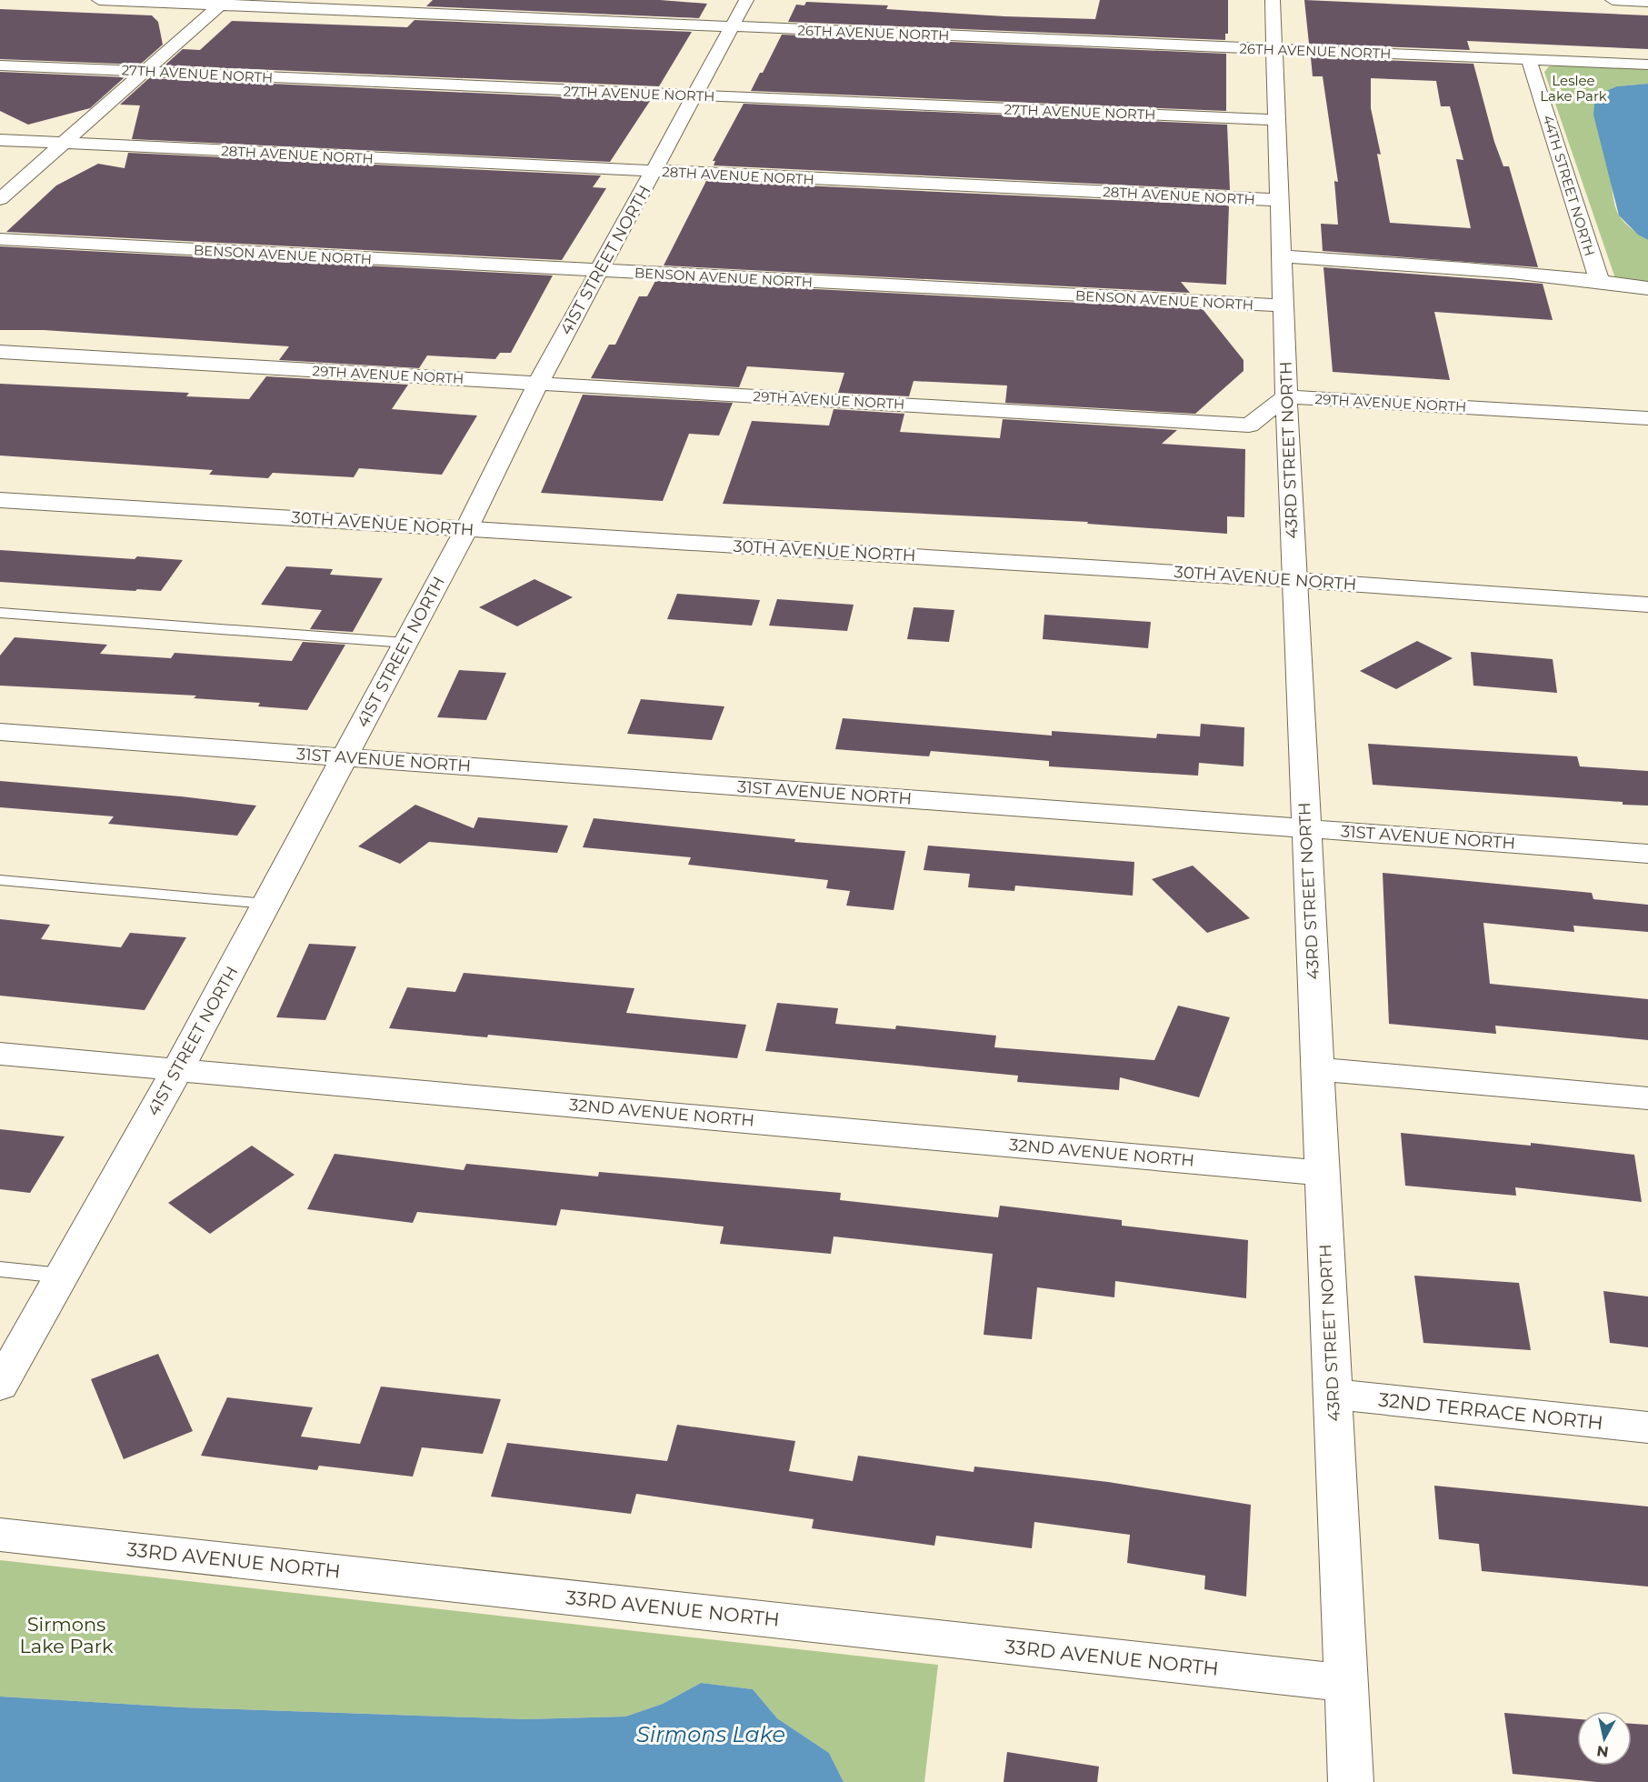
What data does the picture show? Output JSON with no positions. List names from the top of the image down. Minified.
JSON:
{"streets":{"street":["26TH AVENUE NORTH","27TH AVENUE NORTH","28TH AVENUE NORTH","44TH STREET NORTH","BENSON AVENUE NORTH","41ST STREET NORTH","29TH AVENUE NORTH","43RD STREET NORTH","30TH AVENUE NORTH","31ST AVENUE NORTH","32ND AVENUE NORTH","32ND TERRACE NORTH","33RD AVENUE NORTH"]},"crossings":[["26TH AVENUE NORTH","44TH STREET NORTH"],["26TH AVENUE NORTH","41ST STREET NORTH"],["26TH AVENUE NORTH","43RD STREET NORTH"],["27TH AVENUE NORTH","41ST STREET NORTH"],["27TH AVENUE NORTH","43RD STREET NORTH"],["28TH AVENUE NORTH","41ST STREET NORTH"],["28TH AVENUE NORTH","43RD STREET NORTH"],["BENSON AVENUE NORTH","41ST STREET NORTH"],["BENSON AVENUE NORTH","43RD STREET NORTH"],["41ST STREET NORTH","29TH AVENUE NORTH"],["41ST STREET NORTH","30TH AVENUE NORTH"],["41ST STREET NORTH","31ST AVENUE NORTH"],["41ST STREET NORTH","32ND AVENUE NORTH"],["29TH AVENUE NORTH","43RD STREET NORTH"],["43RD STREET NORTH","30TH AVENUE NORTH"],["43RD STREET NORTH","31ST AVENUE NORTH"],["43RD STREET NORTH","32ND AVENUE NORTH"],["43RD STREET NORTH","32ND TERRACE NORTH"],["43RD STREET NORTH","33RD AVENUE NORTH"]],"water":["Sirmons Lake"],"parks":["Leslee Lake Park","Sirmons Lake Park"],"north":"bottom"}
